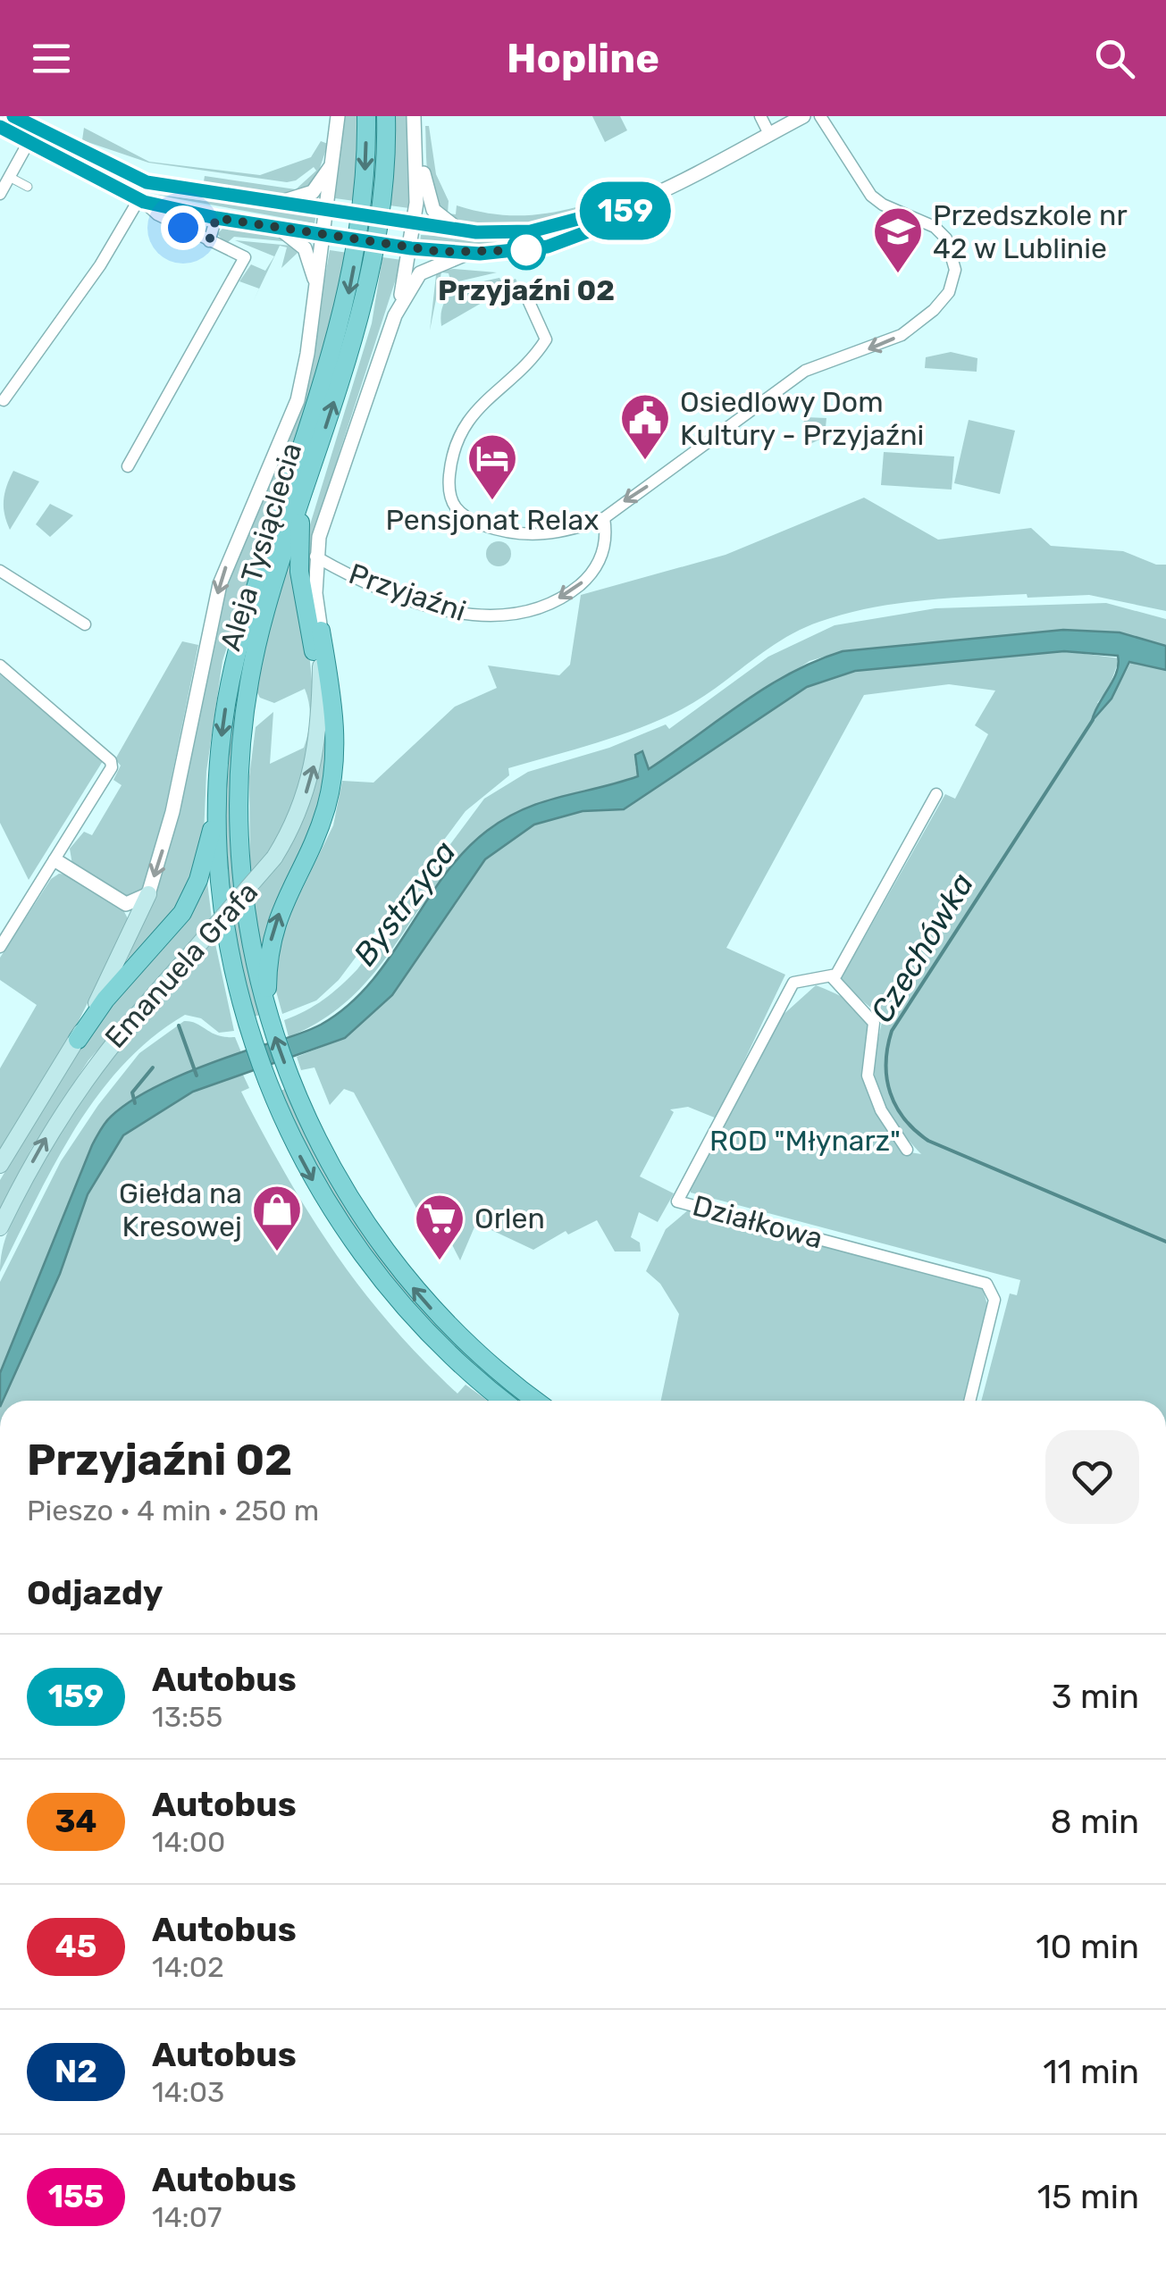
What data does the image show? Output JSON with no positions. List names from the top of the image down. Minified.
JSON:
{"streets":{"main road":["Aleja Tysiąclecia","Emanuela Grafa"],"street":["Przyjaźni","Działkowa"]},"one_way":["Przyjaźni"],"water":["Bystrzyca","Czechówka"],"parks":["ROD \"Młynarz\""],"places":{"other":["Przyjaźni 02"],"school or university":["Przedszkole nr 42 w Lublinie"],"public building":["Osiedlowy Dom Kultury - Przyjaźni"],"hotel":["Pensjonat Relax"],"shop":["Giełda na Kresowej"],"supermarket":["Orlen"]},"lines":["bus line 159"],"page":{"header":"Hopline","on_map":"159","heading":[["Przyjaźni 02","Pieszo · 4 min · 250 m"],"Odjazdy"],"list":[{"mark":"159","name":"Autobus","note":"13:55","value":"3 min"},{"mark":"34","name":"Autobus","note":"14:00","value":"8 min"},{"mark":"45","name":"Autobus","note":"14:02","value":"10 min"},{"mark":"N2","name":"Autobus","note":"14:03","value":"11 min"},{"mark":"155","name":"Autobus","note":"14:07","value":"15 min"}]}}
